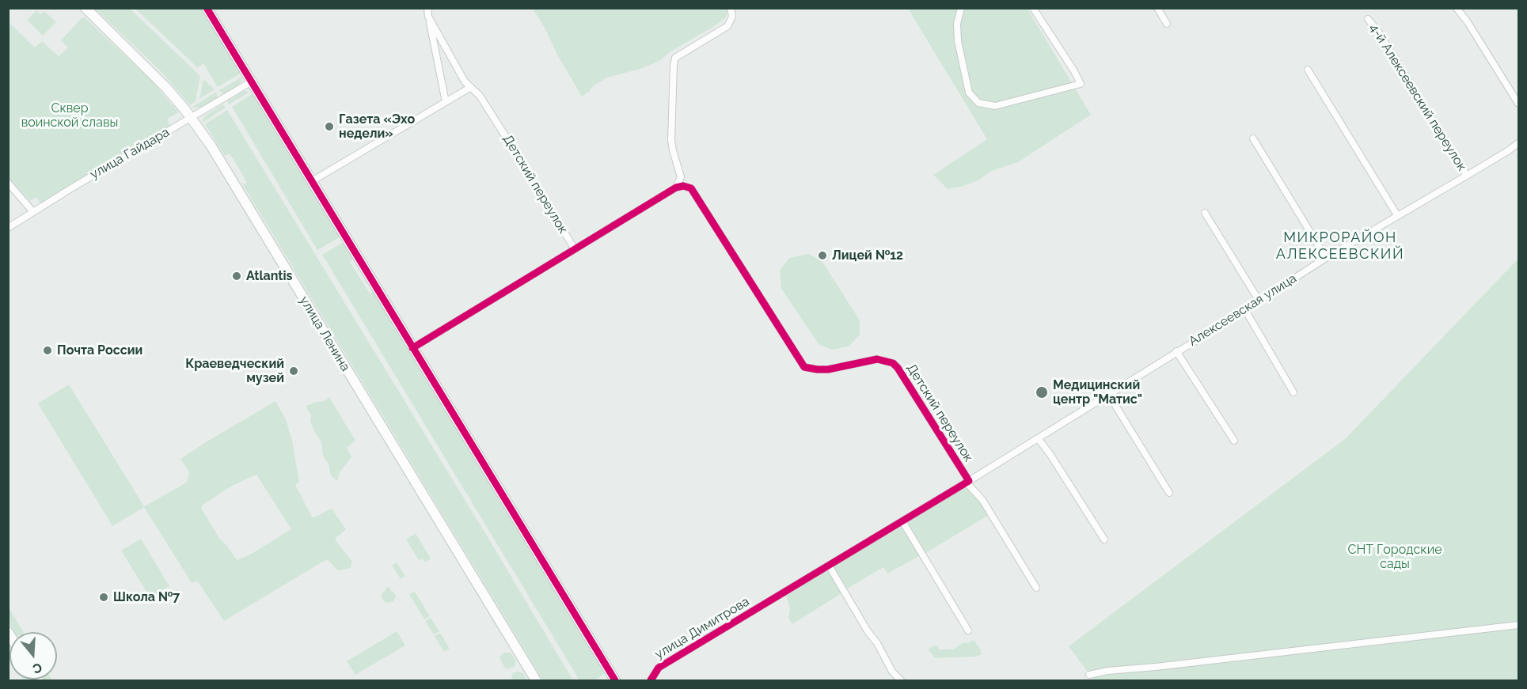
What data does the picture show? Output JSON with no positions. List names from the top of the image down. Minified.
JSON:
{"streets":{"main road":["улица Ленина"],"street":["4-й Алексеевский переулок","улица Гайдара","Детский переулок","Алексеевская улица","улица Димитрова"]},"crossings":[["4-й Алексеевский переулок","Алексеевская улица"],["улица Гайдара","улица Ленина"],["Детский переулок","Алексеевская улица"],["Детский переулок","улица Димитрова"]],"districts":["МИКРОРАЙОН АЛЕКСЕЕВСКИЙ"],"parks":["Сквер воинской славы","СНТ Городские сады"],"places":["Газета «Эхо недели»","Лицей №12","Atlantis","Почта России","Краеведческий музей","Медицинский центр \"Матис\"","Школа №7"],"north":"bottom"}
